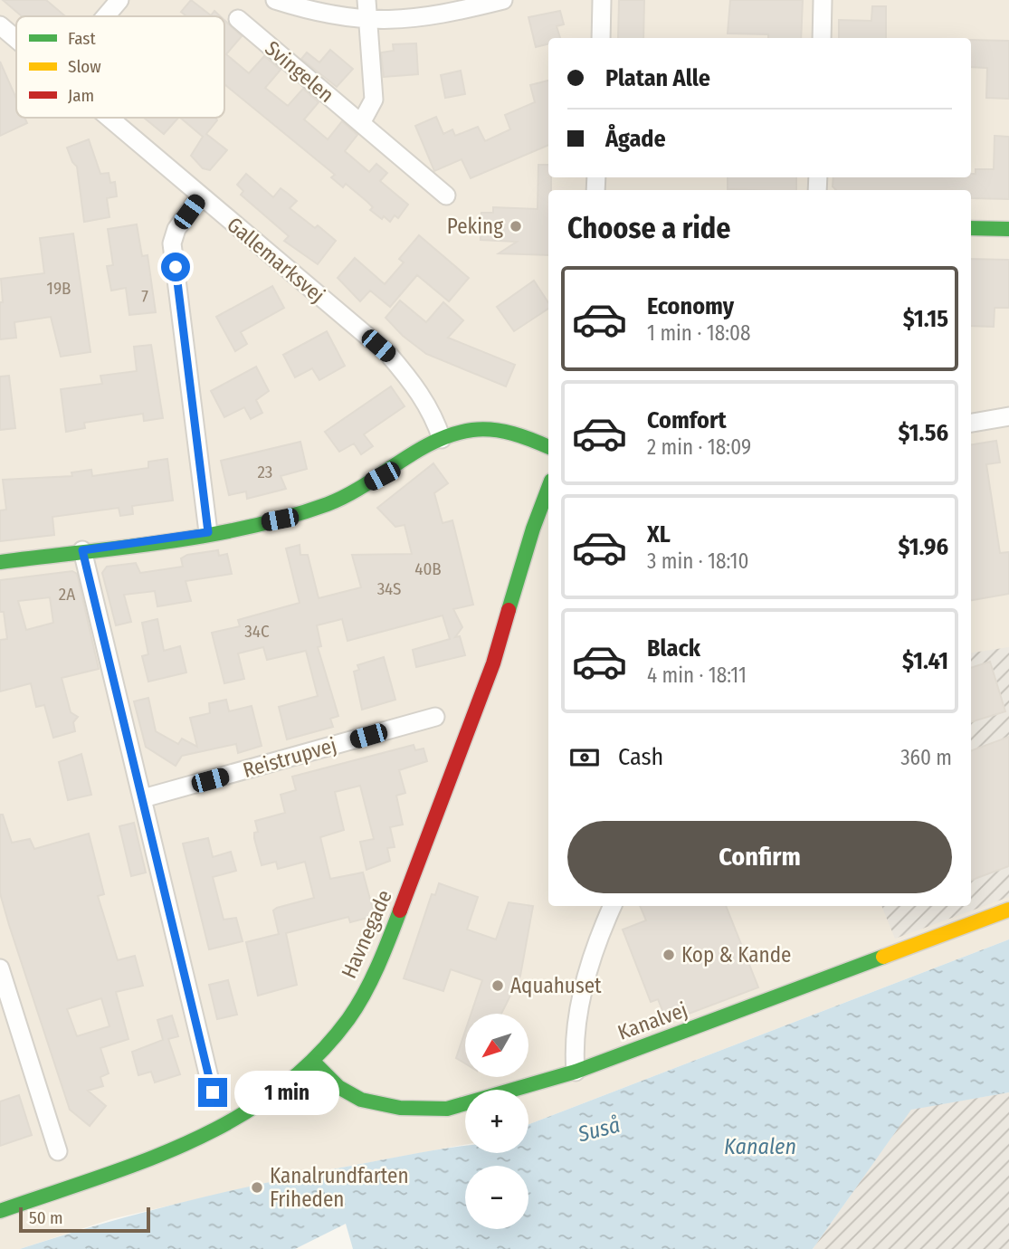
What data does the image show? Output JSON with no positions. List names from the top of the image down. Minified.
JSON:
{"streets":{"main road":["Havnegade","Kanalvej"],"street":["Svingelen","Gallemarksvej","Reistrupvej"]},"crossings":[["Havnegade","Kanalvej"]],"water":["Suså","Kanalen"],"places":["Peking","Kop & Kande","Aquahuset","Kanalrundfarten Friheden"],"house_numbers":["19B","7","23","40B","34S","2A","34C"],"legend":["Fast","Slow","Jam"],"scale_bar":"50 m","north":"bottom left","page":{"banner":["Platan Alle","Ågade"],"heading":"Choose a ride","list":[{"name":"Economy","note":"1 min · 18:08","value":"$1.15"},{"name":"Comfort","note":"2 min · 18:09","value":"$1.56"},{"name":"XL","note":"3 min · 18:10","value":"$1.96"},{"name":"Black","note":"4 min · 18:11","value":"$1.41"}],"pay":["Cash","360 m"],"buttons":"Confirm","map_buttons":["+","−"],"bubble":"1 min","scale":"50 m"}}
